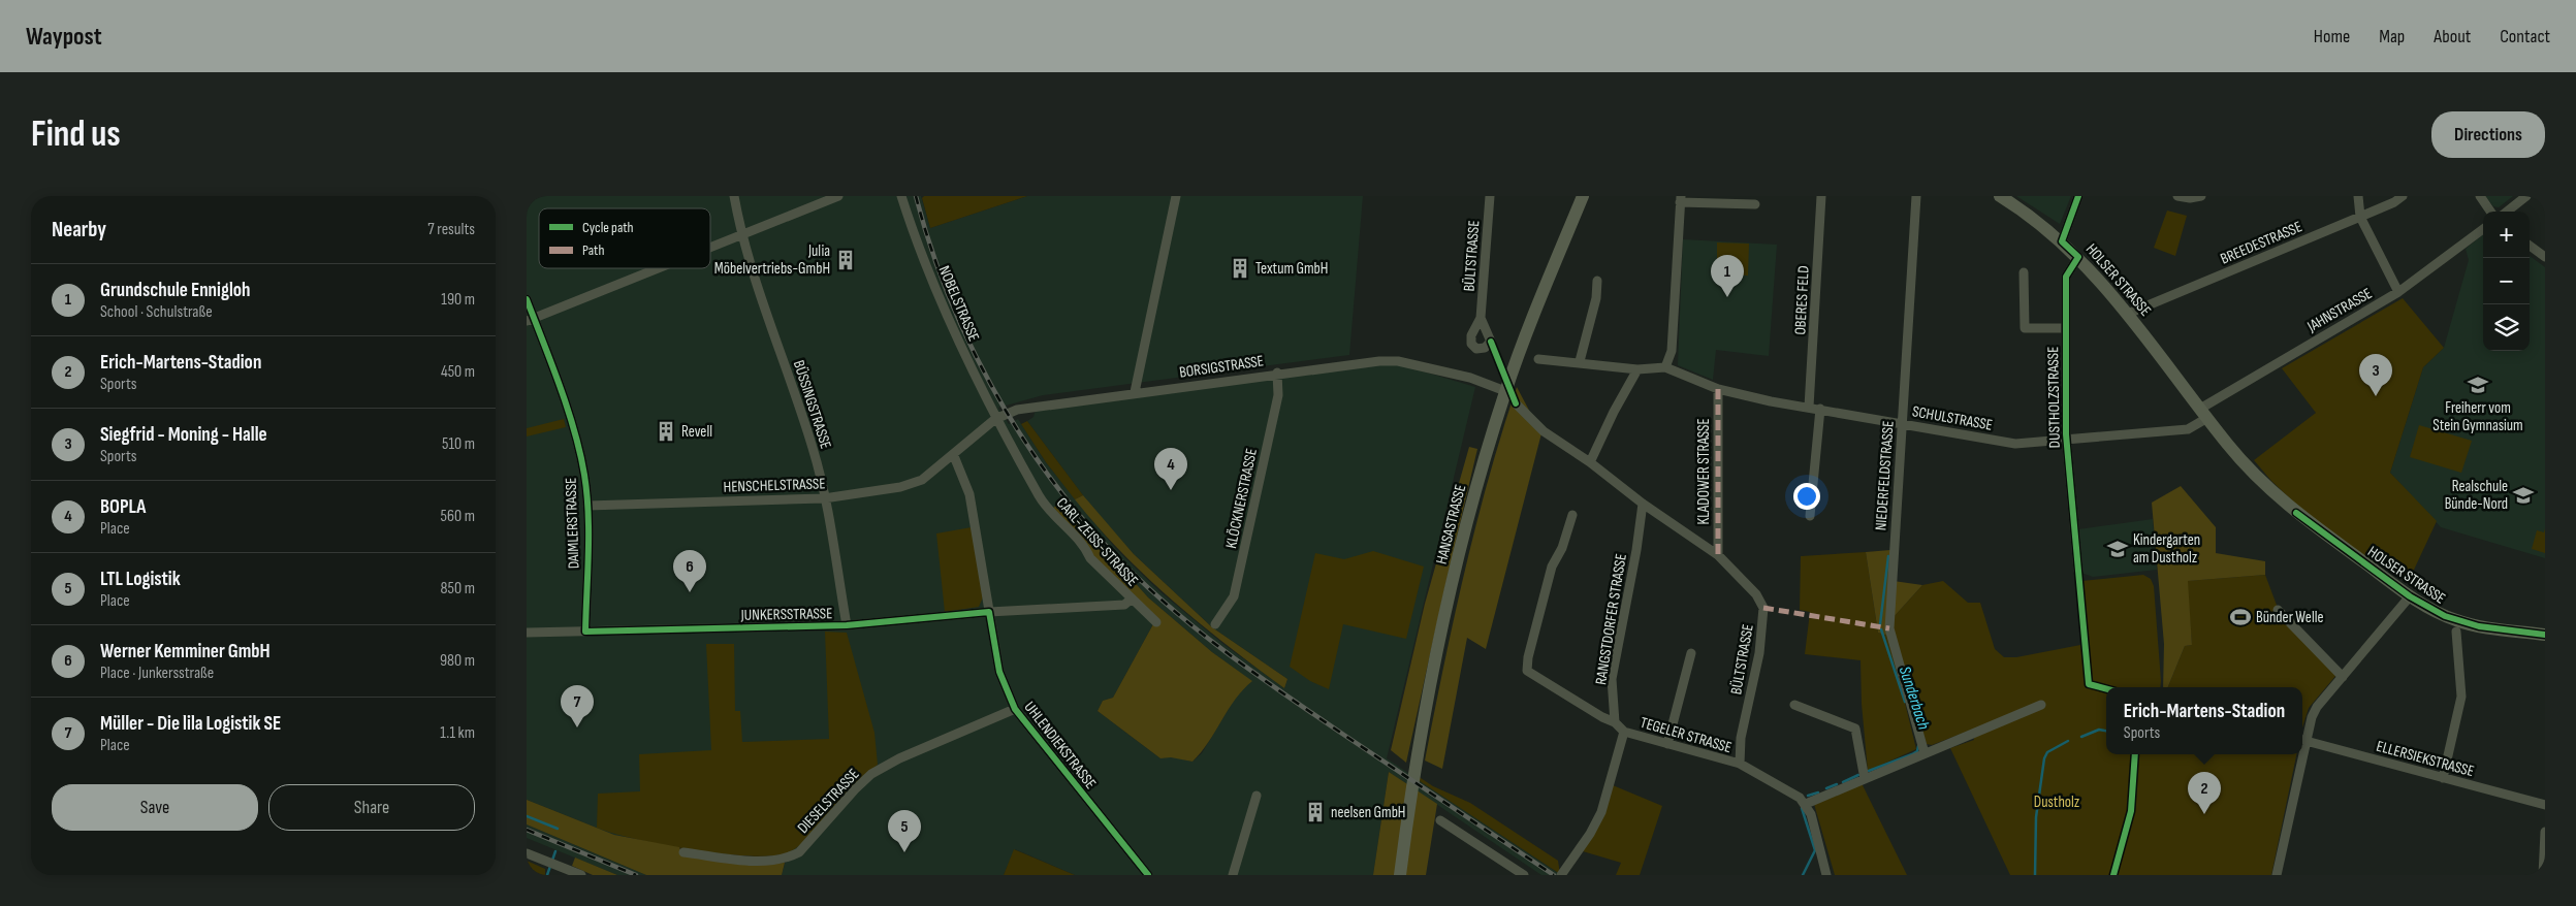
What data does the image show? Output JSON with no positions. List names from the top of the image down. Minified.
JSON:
{"streets":{"main road":["HOLSER STRASSE","HANSASTRASSE"],"street":["BREEDESTRASSE","BÜLTSTRASSE","OBERES FELD","NOBELSTRASSE","JAHNSTRASSE","BORSIGSTRASSE","DUSTHOLZSTRASSE","BÜSSINGSTRASSE","SCHULSTRASSE","KLADOWER STRASSE","NIEDERFELDSTRASSE","HENSCHELSTRASSE","KLÖCKNERSTRASSE","DAIMLERSTRASSE","CARL-ZEISS-STRASSE","JUNKERSSTRASSE","RANGSTDORFER STRASSE","TEGELER STRASSE","UHLENDIEKSTRASSE","ELLERSIEKSTRASSE","DIESELSTRASSE"]},"crossings":[["BREEDESTRASSE","HOLSER STRASSE"],["BÜLTSTRASSE","KLADOWER STRASSE"],["BÜLTSTRASSE","RANGSTDORFER STRASSE"],["BÜLTSTRASSE","TEGELER STRASSE"],["HOLSER STRASSE","JAHNSTRASSE"],["HOLSER STRASSE","DUSTHOLZSTRASSE"],["HOLSER STRASSE","SCHULSTRASSE"],["OBERES FELD","SCHULSTRASSE"],["NOBELSTRASSE","BORSIGSTRASSE"],["NOBELSTRASSE","CARL-ZEISS-STRASSE"],["JAHNSTRASSE","SCHULSTRASSE"],["BORSIGSTRASSE","HENSCHELSTRASSE"],["BORSIGSTRASSE","KLÖCKNERSTRASSE"],["BORSIGSTRASSE","HANSASTRASSE"],["BORSIGSTRASSE","CARL-ZEISS-STRASSE"],["BORSIGSTRASSE","UHLENDIEKSTRASSE"],["DUSTHOLZSTRASSE","SCHULSTRASSE"],["BÜSSINGSTRASSE","HENSCHELSTRASSE"],["BÜSSINGSTRASSE","JUNKERSSTRASSE"],["SCHULSTRASSE","KLADOWER STRASSE"],["SCHULSTRASSE","NIEDERFELDSTRASSE"],["HENSCHELSTRASSE","DAIMLERSTRASSE"],["HENSCHELSTRASSE","UHLENDIEKSTRASSE"],["DAIMLERSTRASSE","JUNKERSSTRASSE"],["CARL-ZEISS-STRASSE","JUNKERSSTRASSE"],["JUNKERSSTRASSE","UHLENDIEKSTRASSE"],["UHLENDIEKSTRASSE","DIESELSTRASSE"]],"water":["Sunderbach"],"parks":["Dustholz"],"places":{"building":["Julia Möbelvertriebs-GmbH","Textum GmbH","Revell","neelsen GmbH"],"school or university":["Freiherr vom Stein Gymnasium","Realschule Bünde-Nord","Kindergarten am Dustholz"],"sports":["Bünder Welle"]},"legend":["Cycle path","Path"],"page":{"header":"Waypost","nav":["Home","Map","About","Contact"],"buttons":["Directions",["Save","Share"]],"title":"Find us","heading":["Nearby","7 results"],"map_buttons":["+","−"],"pins":["1","3","4","6","7","2","5"],"list":[{"mark":"1","name":"Grundschule Ennigloh","note":"School · Schulstraße","value":"190 m"},{"mark":"2","name":"Erich-Martens-Stadion","note":"Sports","value":"450 m"},{"mark":"3","name":"Siegfrid - Moning - Halle","note":"Sports","value":"510 m"},{"mark":"4","name":"BOPLA","note":"Place","value":"560 m"},{"mark":"5","name":"LTL Logistik","note":"Place","value":"850 m"},{"mark":"6","name":"Werner Kemminer GmbH","note":"Place · Junkersstraße","value":"980 m"},{"mark":"7","name":"Müller - Die lila Logistik SE","note":"Place","value":"1.1 km"}],"popup":["Erich-Martens-Stadion","Sports"]}}
